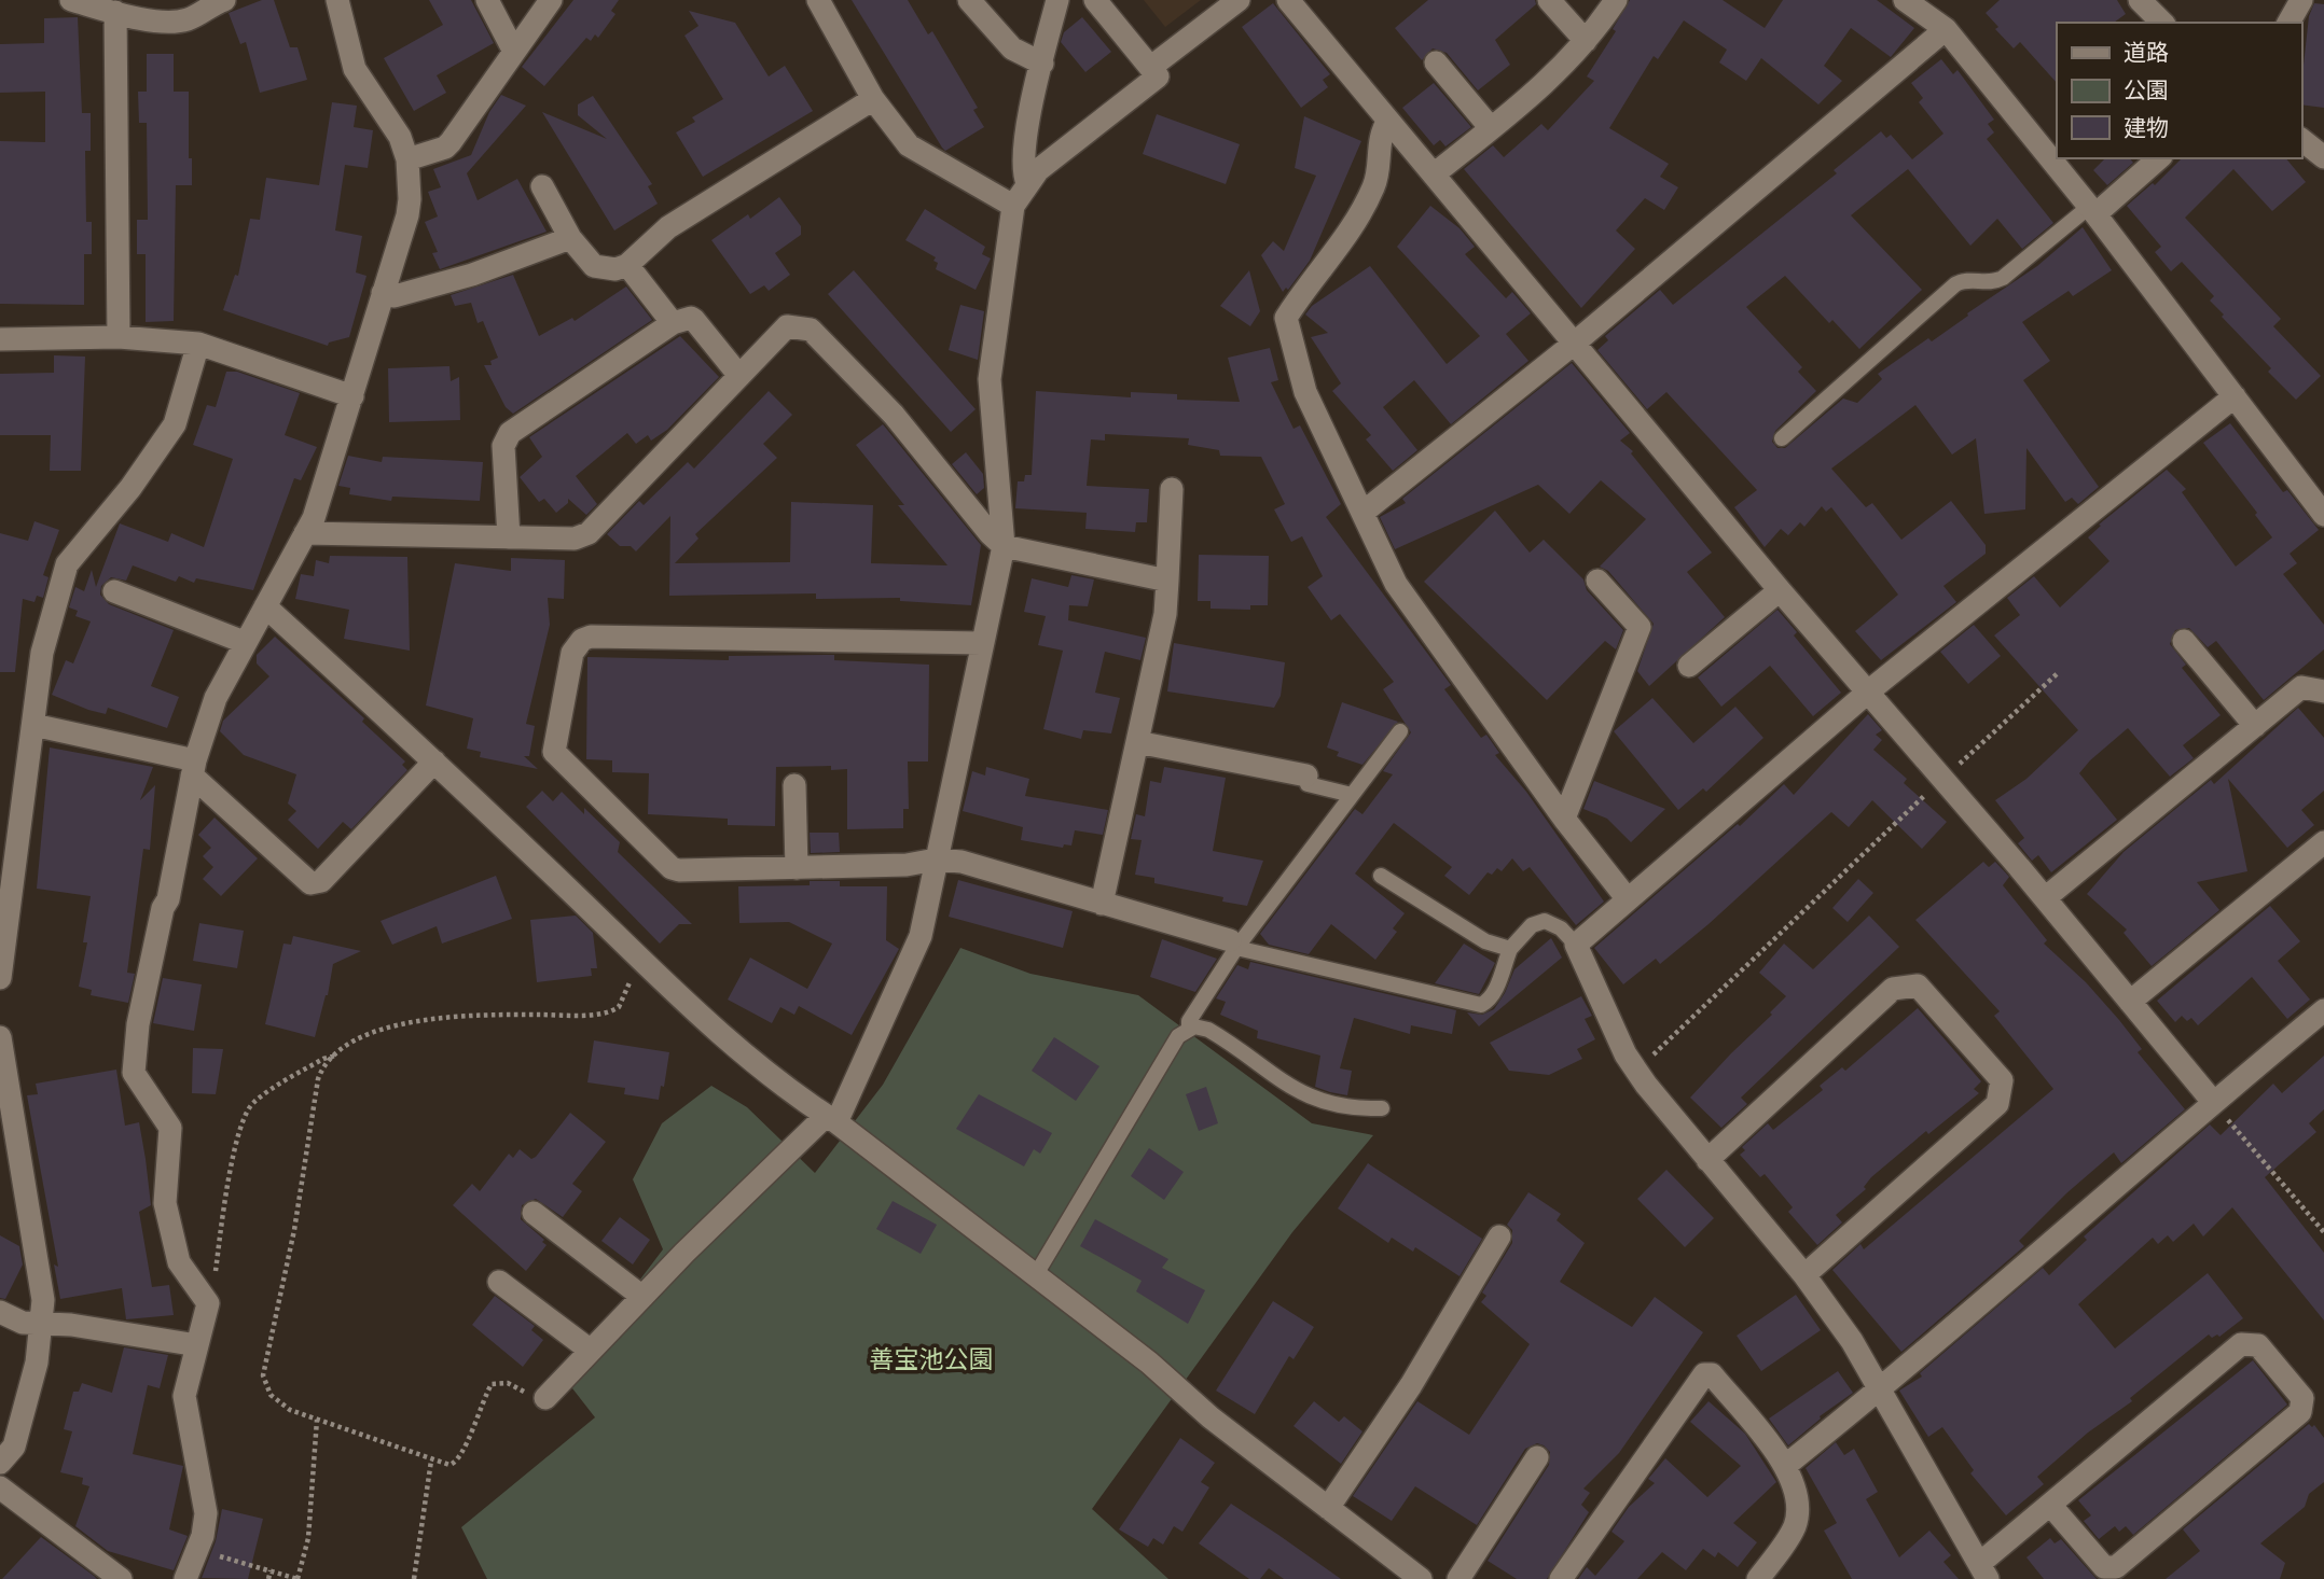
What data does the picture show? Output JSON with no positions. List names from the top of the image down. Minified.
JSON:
{"parks":["善宝池公園"],"legend":["道路","公園","建物"]}
